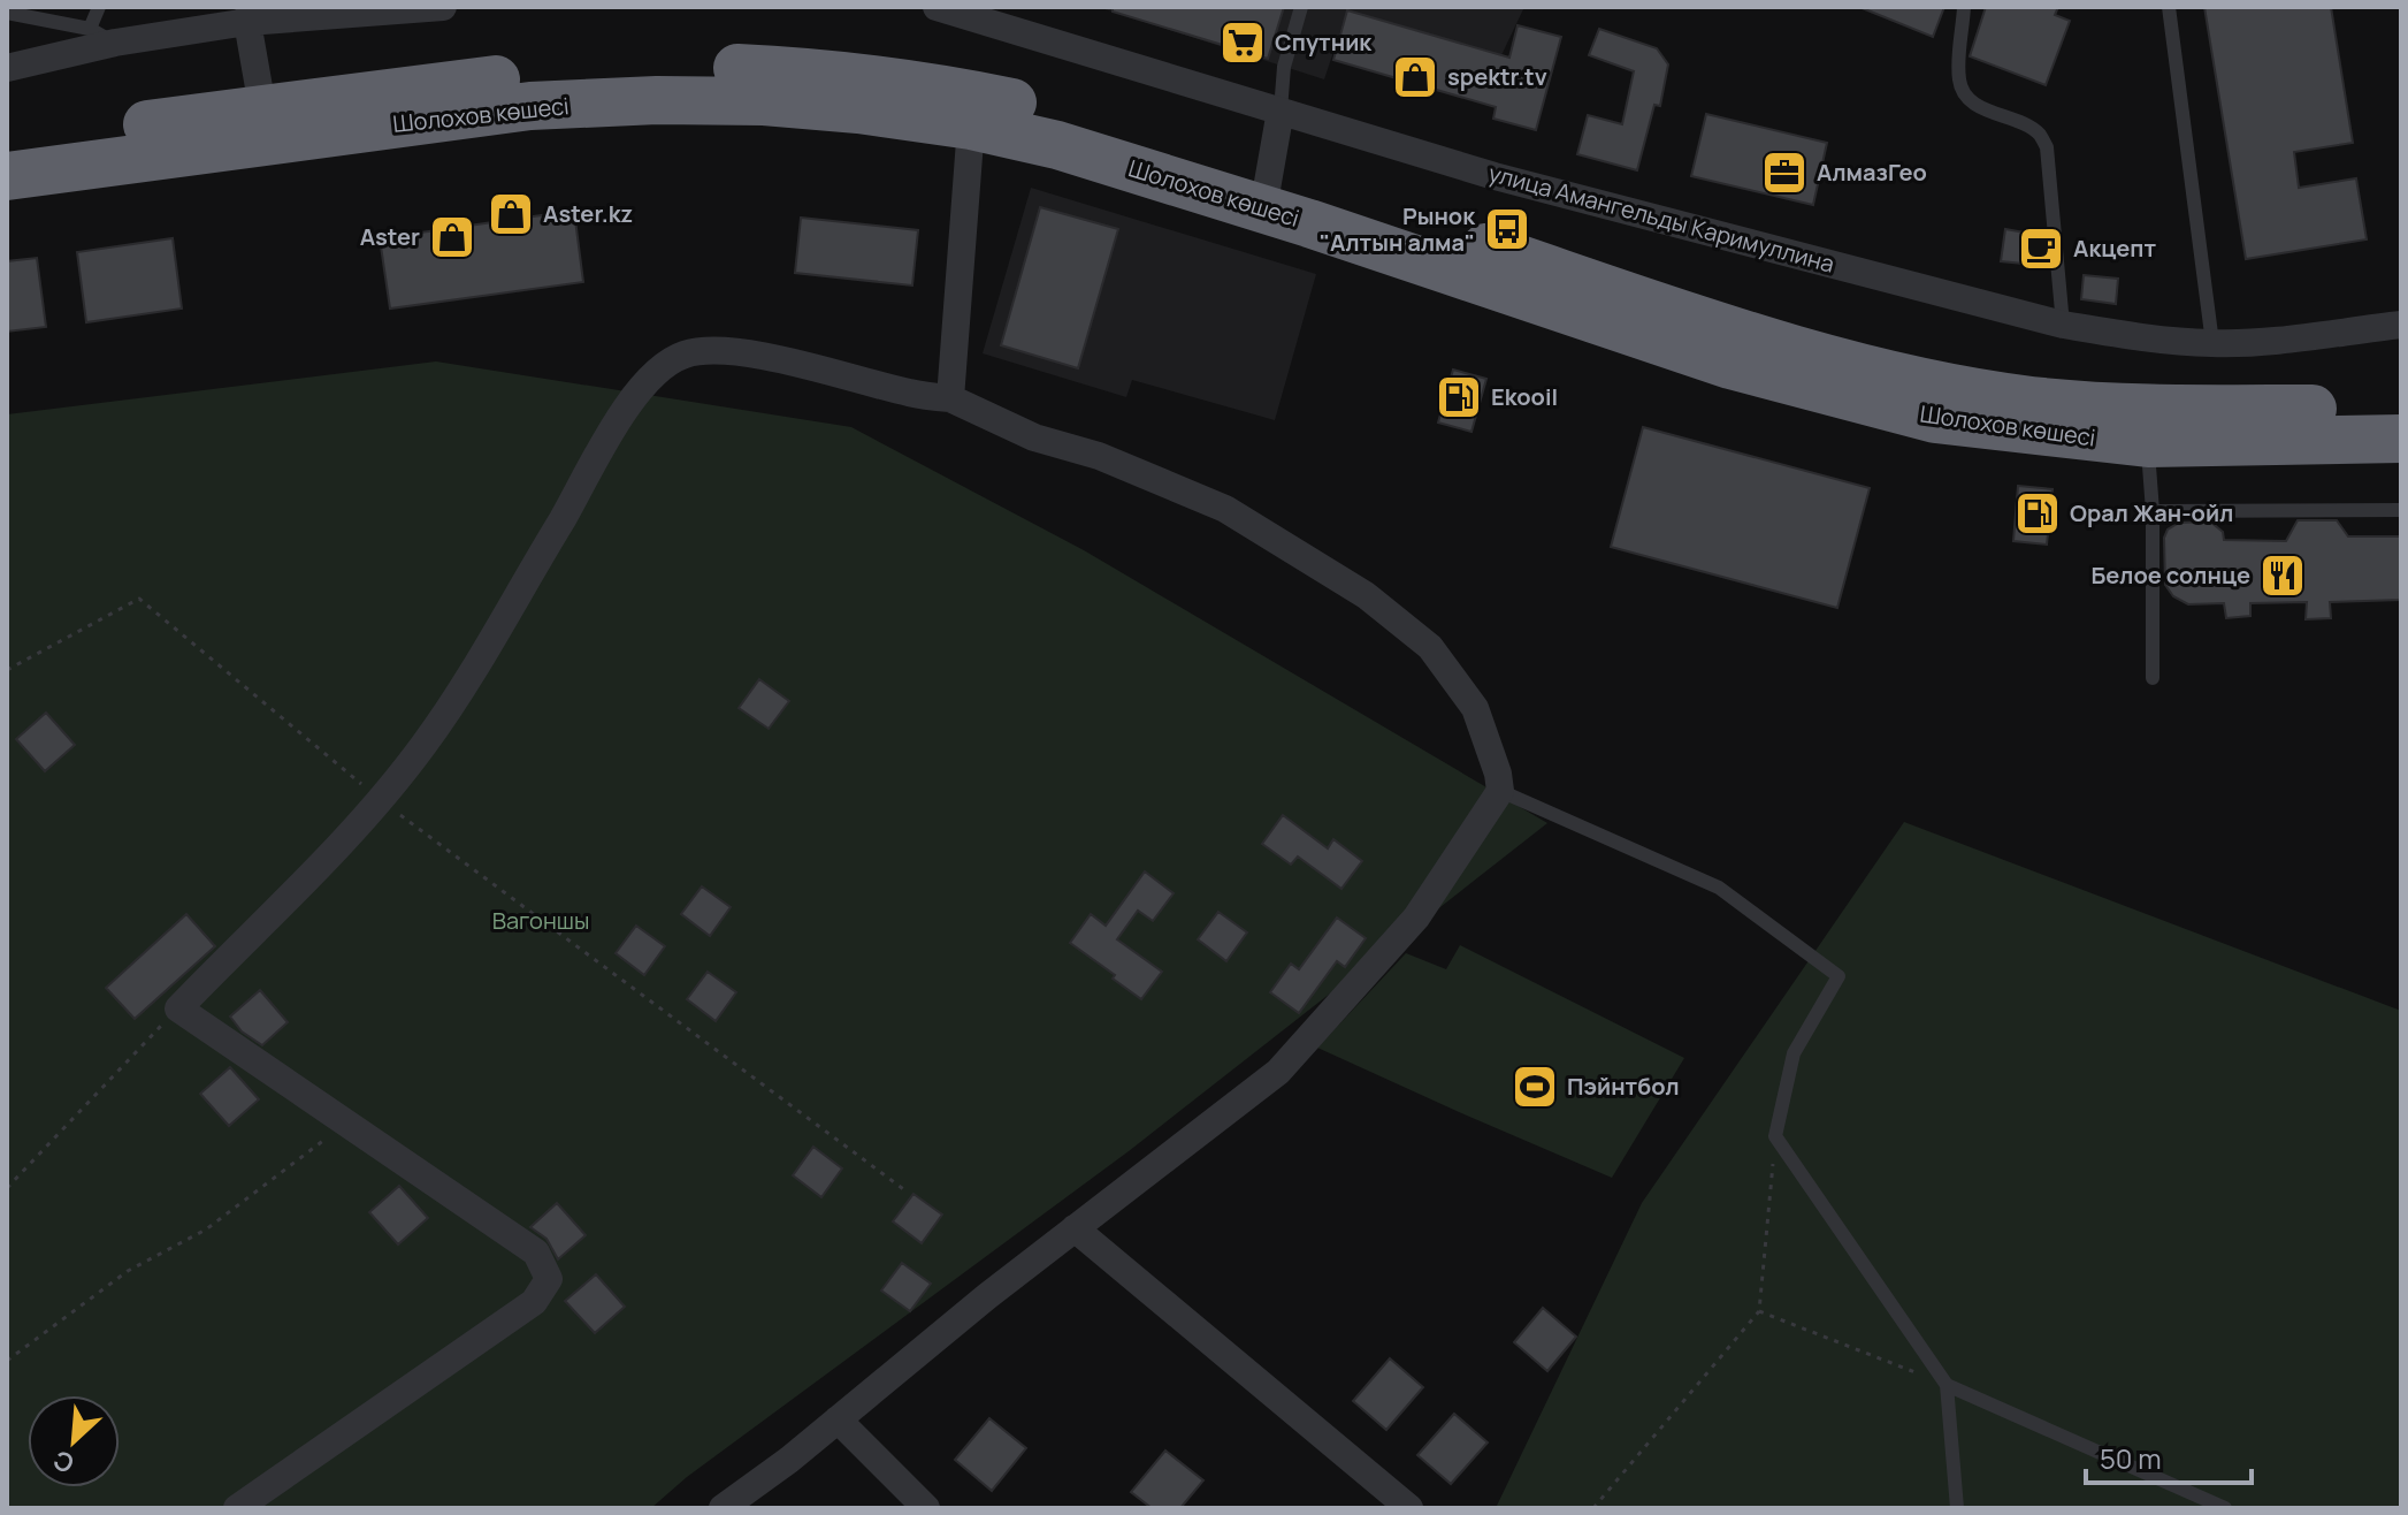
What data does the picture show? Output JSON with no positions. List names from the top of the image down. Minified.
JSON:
{"streets":{"highway":["Шолохов көшесі"],"street":["улица Амангельды Каримуллина"]},"parks":["Вагоншы"],"places":{"supermarket":["Спутник"],"shop":["spektr.tv","Aster.kz","Aster"],"office":["АлмазГео"],"bus stop":["Рынок \"Алтын алма\""],"cafe":["Акцепт"],"fuel station":["Ekooil","Орал Жан-ойл"],"restaurant":["Белое солнце"],"sports":["Пэйнтбол"]},"scale_bar":"50 m","north":"bottom left"}
